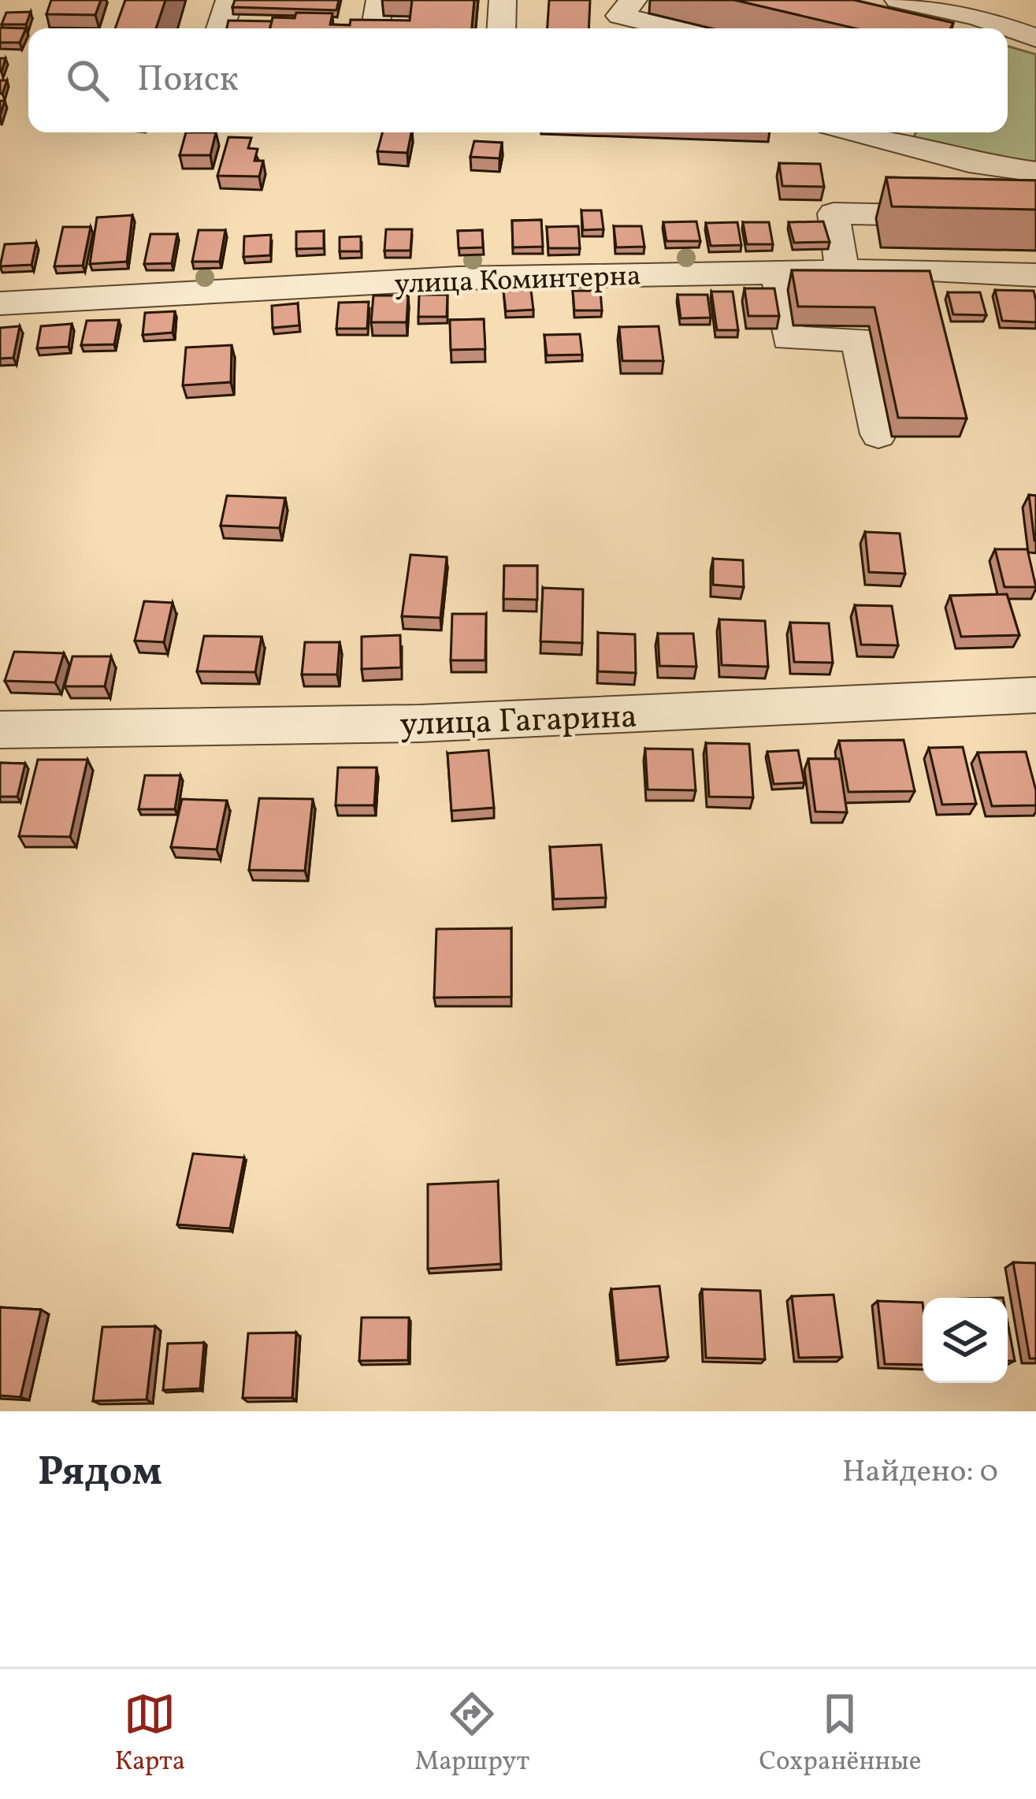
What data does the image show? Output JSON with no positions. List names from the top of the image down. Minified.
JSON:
{"streets":{"street":["улица Коминтерна","улица Гагарина"]},"page":{"search":"Поиск","heading":["Рядом","Найдено: 0"],"nav":["Карта","Маршрут","Сохранённые"]}}
